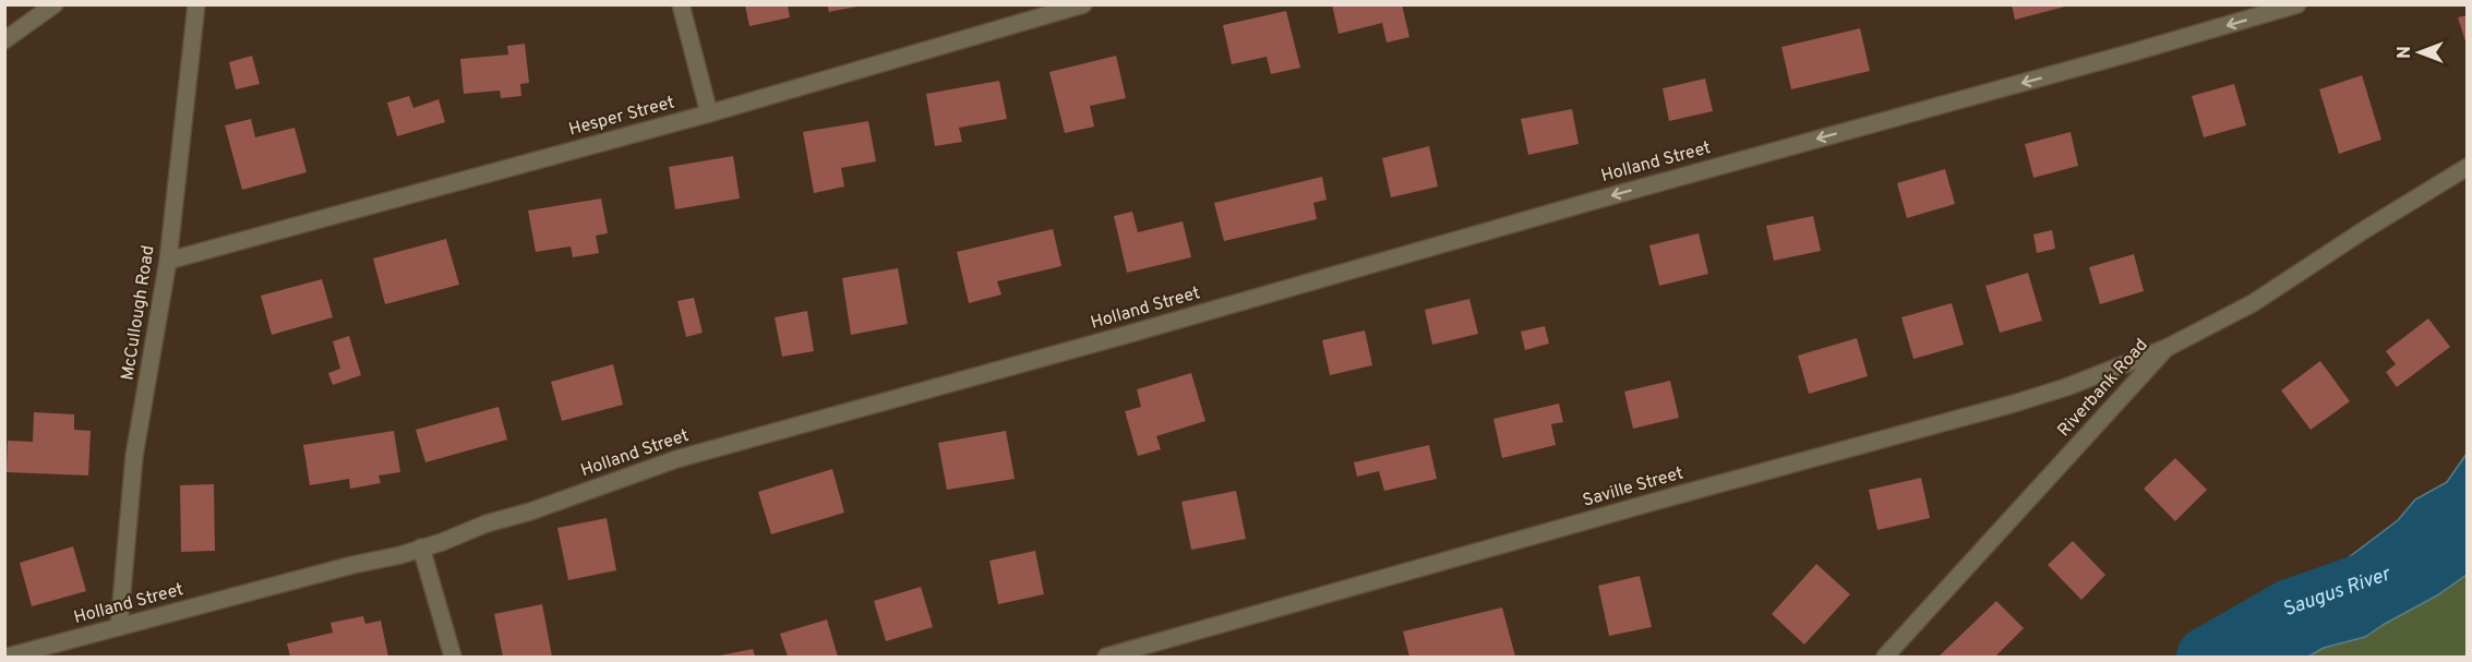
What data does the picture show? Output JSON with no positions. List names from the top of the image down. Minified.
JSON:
{"streets":{"street":["Hesper Street","Holland Street","McCullough Road","Riverbank Road","Saville Street"]},"crossings":[["Hesper Street","McCullough Road"],["Holland Street","McCullough Road"],["Riverbank Road","Saville Street"]],"one_way":["Holland Street"],"water":["Saugus River"],"north":"left"}
